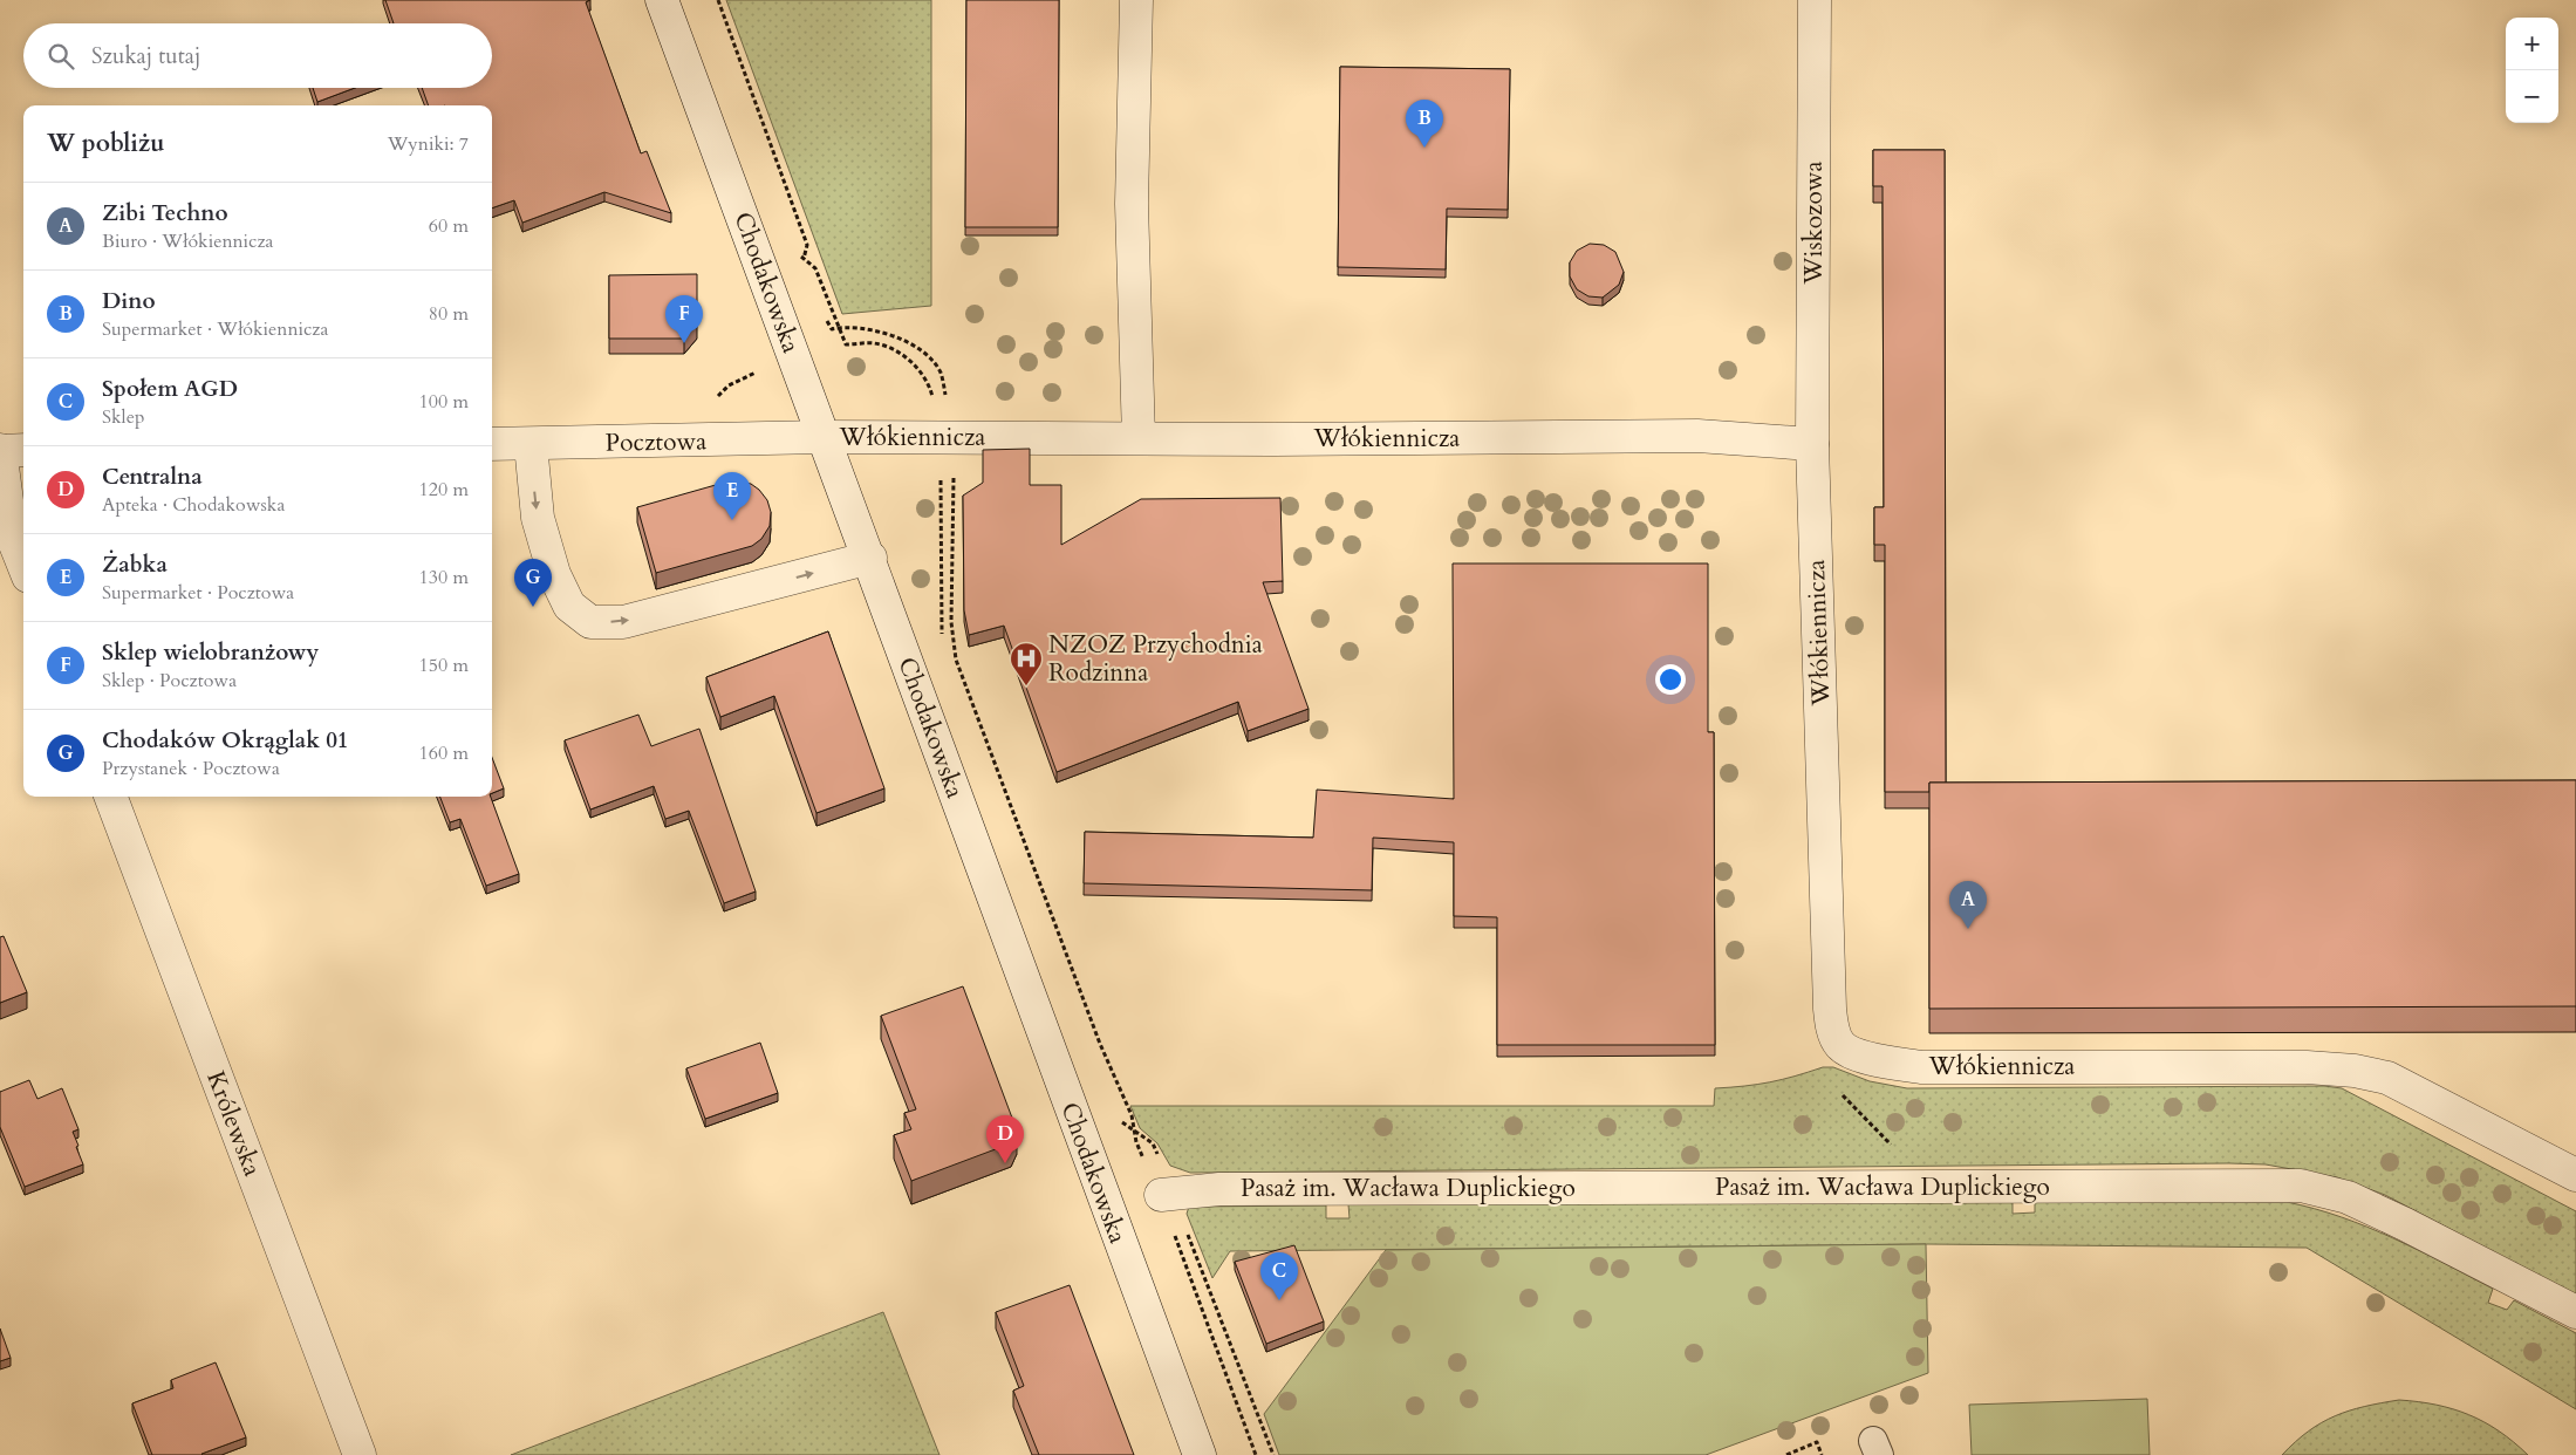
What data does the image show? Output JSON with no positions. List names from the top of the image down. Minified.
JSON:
{"streets":{"street":["Wiskozowa","Chodakowska","Włókiennicza","Pocztowa","Królewska","Pasaż im. Wacława Duplickiego"]},"crossings":[["Wiskozowa","Włókiennicza"],["Chodakowska","Włókiennicza"],["Chodakowska","Pocztowa"],["Włókiennicza","Pocztowa"]],"places":{"hospital":["NZOZ Przychodnia Rodzinna"]},"page":{"map_buttons":["+","−"],"search":"Szukaj tutaj","pins":["B","F","E","G","A","D","C"],"heading":["W pobliżu","Wyniki: 7"],"list":[{"mark":"A","name":"Zibi Techno","note":"Biuro · Włókiennicza","value":"60 m"},{"mark":"B","name":"Dino","note":"Supermarket · Włókiennicza","value":"80 m"},{"mark":"C","name":"Społem AGD","note":"Sklep","value":"100 m"},{"mark":"D","name":"Centralna","note":"Apteka · Chodakowska","value":"120 m"},{"mark":"E","name":"Żabka","note":"Supermarket · Pocztowa","value":"130 m"},{"mark":"F","name":"Sklep wielobranżowy","note":"Sklep · Pocztowa","value":"150 m"},{"mark":"G","name":"Chodaków Okrąglak 01","note":"Przystanek · Pocztowa","value":"160 m"}]}}
